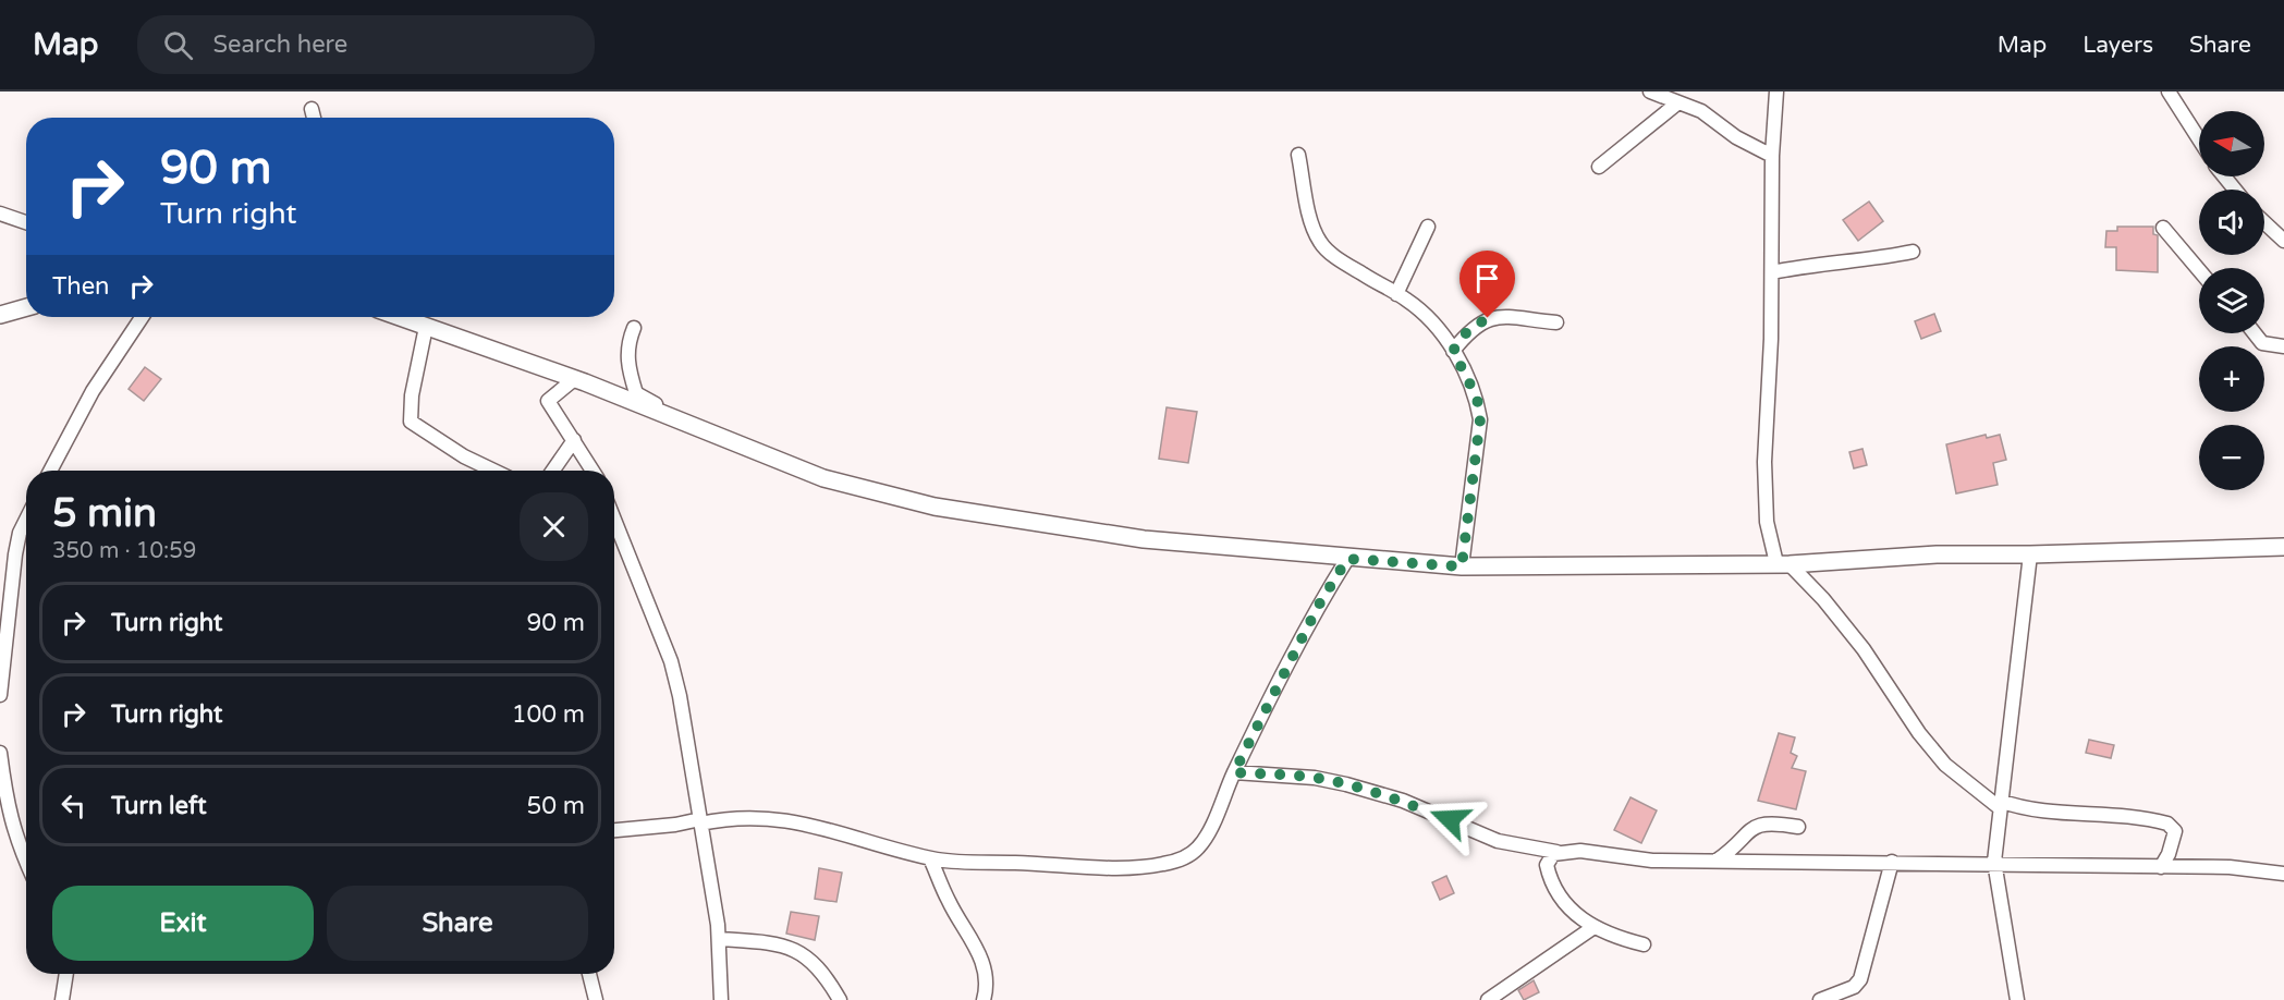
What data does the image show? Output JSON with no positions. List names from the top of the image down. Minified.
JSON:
{"north":"left","page":{"header":"Map","search":"Search here","nav":["Map","Layers","Share"],"map_buttons":["+","−"],"turn":["90 m","Turn right"],"then":"Then","heading":["5 min","350 m · 10:59"],"list":[{"name":"Turn right","value":"90 m"},{"name":"Turn right","value":"100 m"},{"name":"Turn left","value":"50 m"}],"buttons":["Exit","Share"]}}
